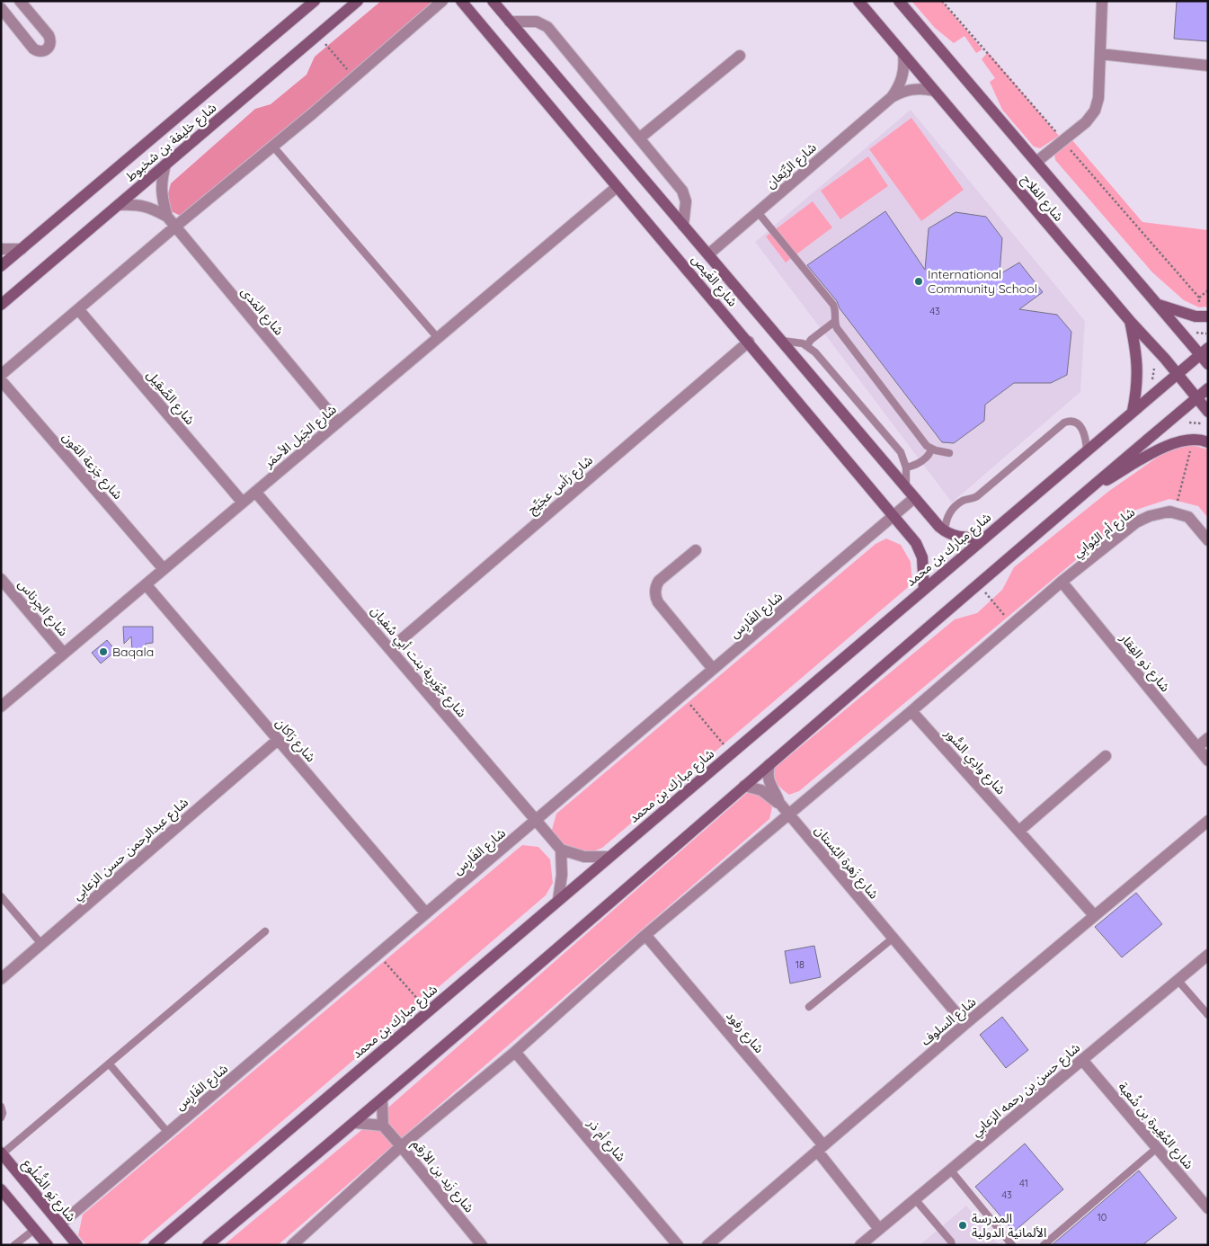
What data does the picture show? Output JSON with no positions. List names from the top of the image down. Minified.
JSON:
{"streets":{"main road":["شارع خليفة بن شخبوط","شارع الفلاح","شارع الغَيص","شارع مبارك بن محمد","شارع يَو الضُّلُوع"],"street":["شارع الرِّيَعان","شارع المَدى","شارع الصَّقِيل","شارع الجَبل الأحمَر","شارع جَزعة العَون","شارع رَأس عجَيِّج","شارع أم اليُوابِي","شارع الجِرناس","شارع الفَارِس","شارع جُوَيرِية بنت أبي سُفيان","شارع ذو الفِقار","شارع رَاكان","شارع وادِي السُّور","شارع عبدالرحمن حسن الزعابي","شارع زَهرة البُستان","شارع السلوف","شارع رفود","شارع حسن بن رحمه الزعابي","شارع المُغِيرة بن شُعبة","شارع أم ذر","شارع زَيد بن الأرقم"]},"crossings":[["شارع خليفة بن شخبوط","شارع المَدى"],["شارع الرِّيَعان","شارع الفلاح"],["شارع الرِّيَعان","شارع الغَيص"],["شارع الفلاح","شارع مبارك بن محمد"],["شارع الغَيص","شارع الجَبل الأحمَر"],["شارع الغَيص","شارع رَأس عجَيِّج"],["شارع الغَيص","شارع مبارك بن محمد"],["شارع الغَيص","شارع الفَارِس"],["شارع المَدى","شارع الجَبل الأحمَر"],["شارع الصَّقِيل","شارع الجَبل الأحمَر"],["شارع الجَبل الأحمَر","شارع جَزعة العَون"],["شارع الجَبل الأحمَر","شارع الجِرناس"],["شارع الجَبل الأحمَر","شارع جُوَيرِية بنت أبي سُفيان"],["شارع الجَبل الأحمَر","شارع رَاكان"],["شارع رَأس عجَيِّج","شارع جُوَيرِية بنت أبي سُفيان"],["شارع أم اليُوابِي","شارع ذو الفِقار"],["شارع أم اليُوابِي","شارع وادِي السُّور"],["شارع أم اليُوابِي","شارع زَهرة البُستان"],["شارع أم اليُوابِي","شارع رفود"],["شارع أم اليُوابِي","شارع أم ذر"],["شارع أم اليُوابِي","شارع زَيد بن الأرقم"],["شارع الفَارِس","شارع جُوَيرِية بنت أبي سُفيان"],["شارع الفَارِس","شارع رَاكان"],["شارع الفَارِس","شارع يَو الضُّلُوع"],["شارع رَاكان","شارع عبدالرحمن حسن الزعابي"],["شارع وادِي السُّور","شارع السلوف"],["شارع زَهرة البُستان","شارع السلوف"],["شارع السلوف","شارع رفود"],["شارع رفود","شارع حسن بن رحمه الزعابي"],["شارع حسن بن رحمه الزعابي","شارع المُغِيرة بن شُعبة"]],"places":["International Community School","Baqala","المدرسة الألمانية الدولية"],"house_numbers":["43","18","41","43","10"]}
